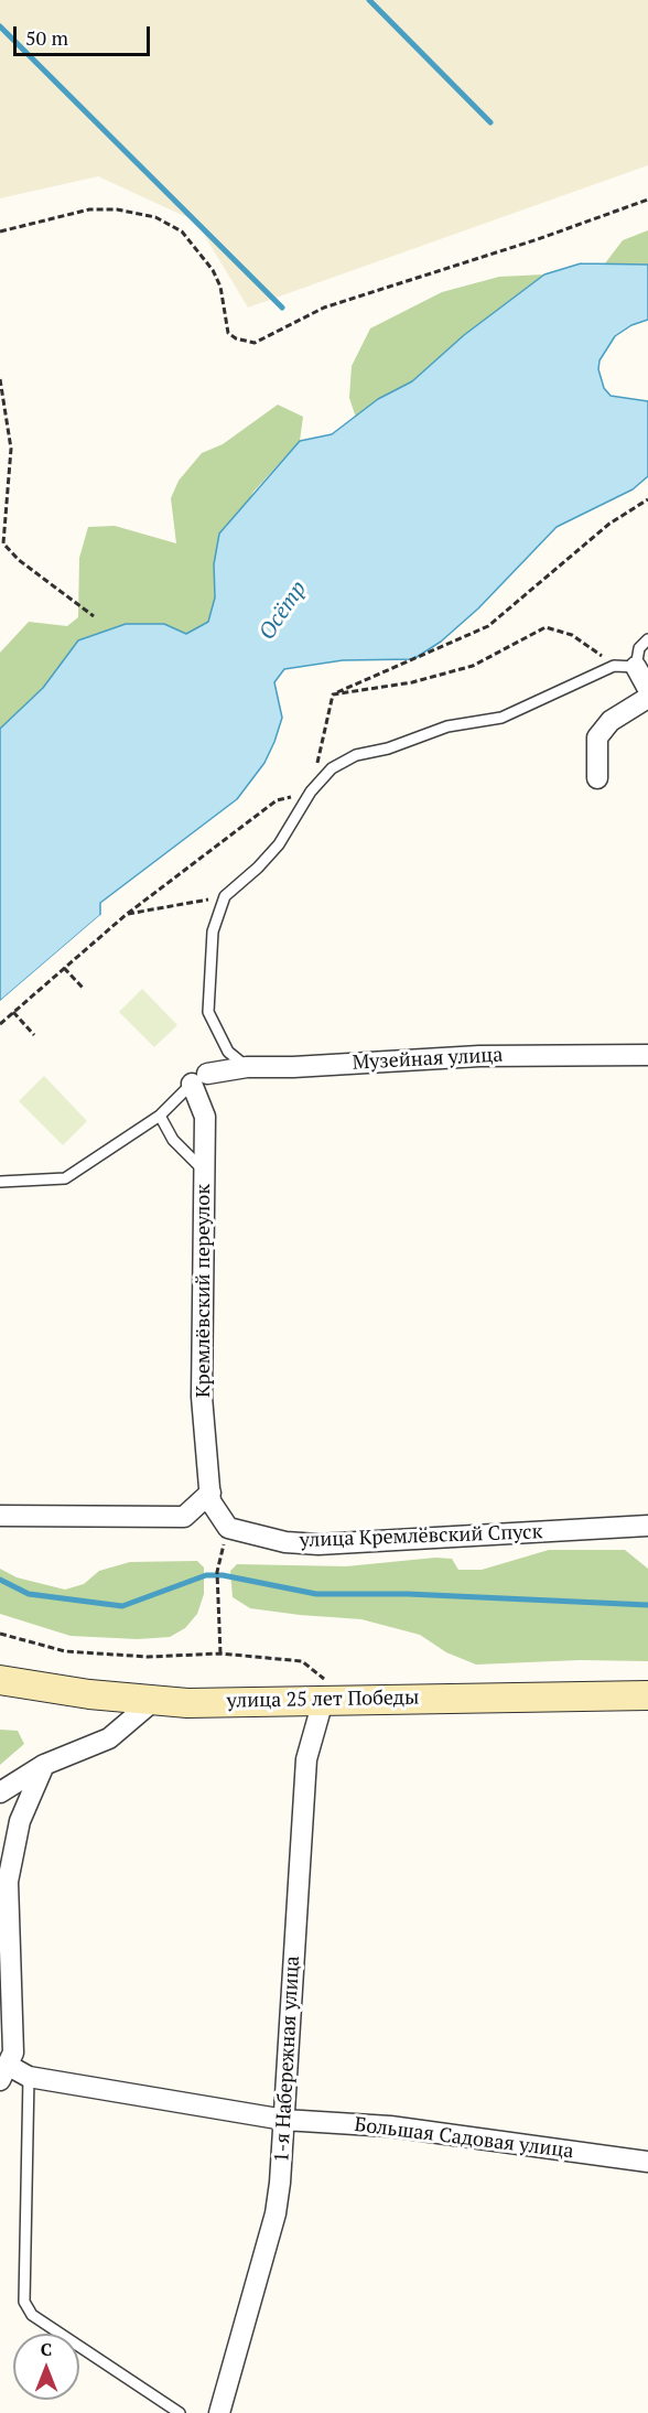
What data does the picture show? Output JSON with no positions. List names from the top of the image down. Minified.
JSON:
{"streets":{"main road":["улица 25 лет Победы"],"street":["Музейная улица","Кремлёвский переулок","улица Кремлёвский Спуск","1-я Набережная улица","Большая Садовая улица"]},"crossings":[["Музейная улица","Кремлёвский переулок"],["улица 25 лет Победы","1-я Набережная улица"],["1-я Набережная улица","Большая Садовая улица"]],"water":["Осётр"],"scale_bar":"50 m","north":"top"}
